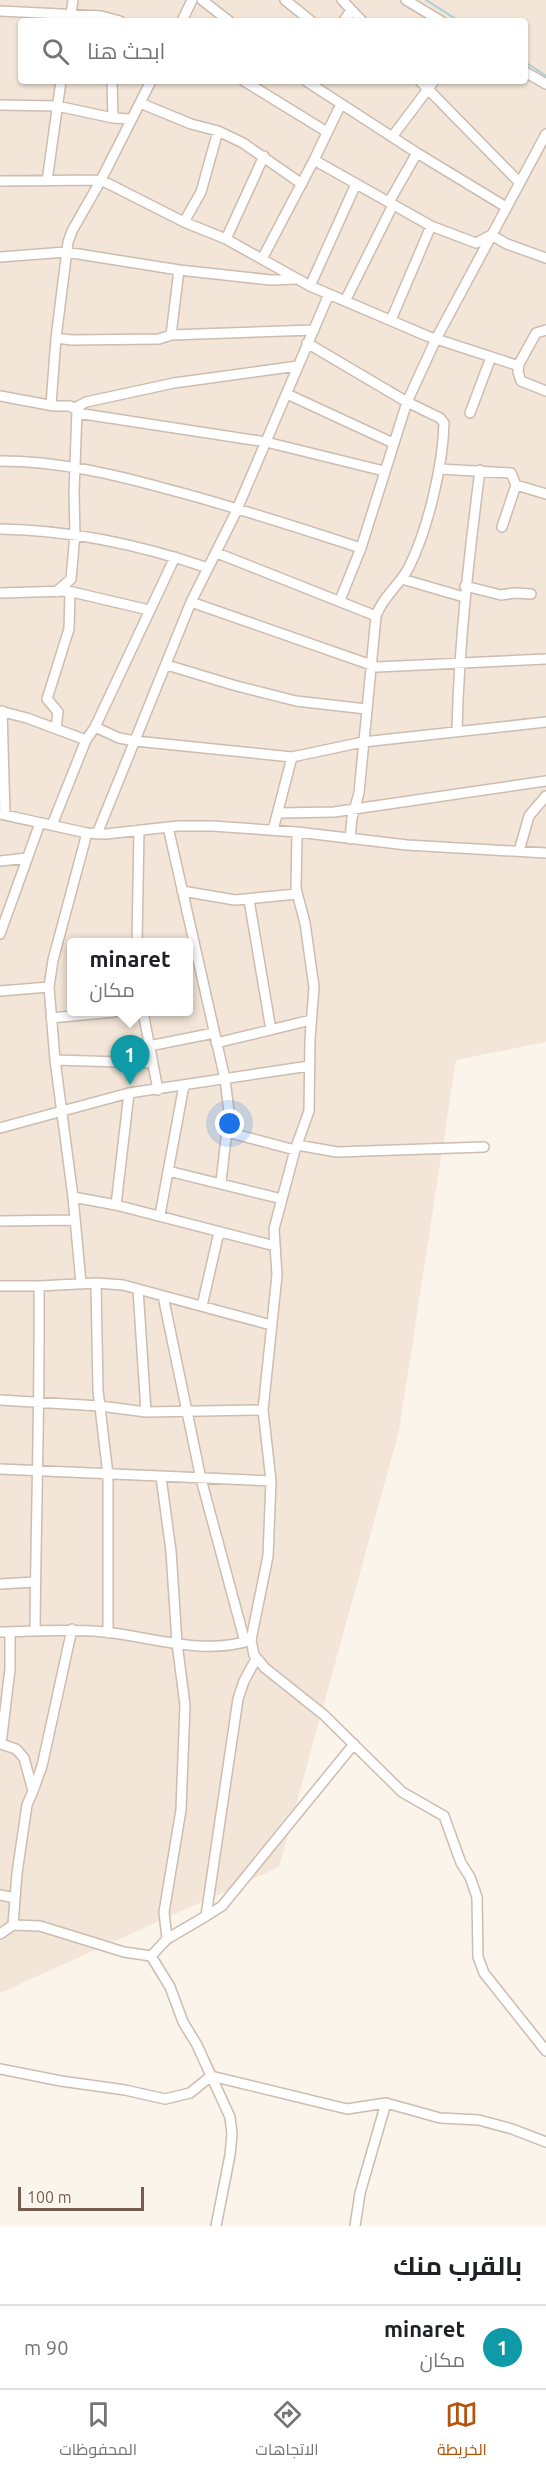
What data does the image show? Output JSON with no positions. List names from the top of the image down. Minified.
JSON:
{"scale_bar":"100 m","page":{"search":"ابحث هنا","popup":["minaret","مكان"],"pins":"1","scale":"100 m","heading":"بالقرب منك","list":[{"mark":"1","name":"minaret","note":"مكان","value":"90 m"}],"nav":["الخريطة","الاتجاهات","المحفوظات"]}}
